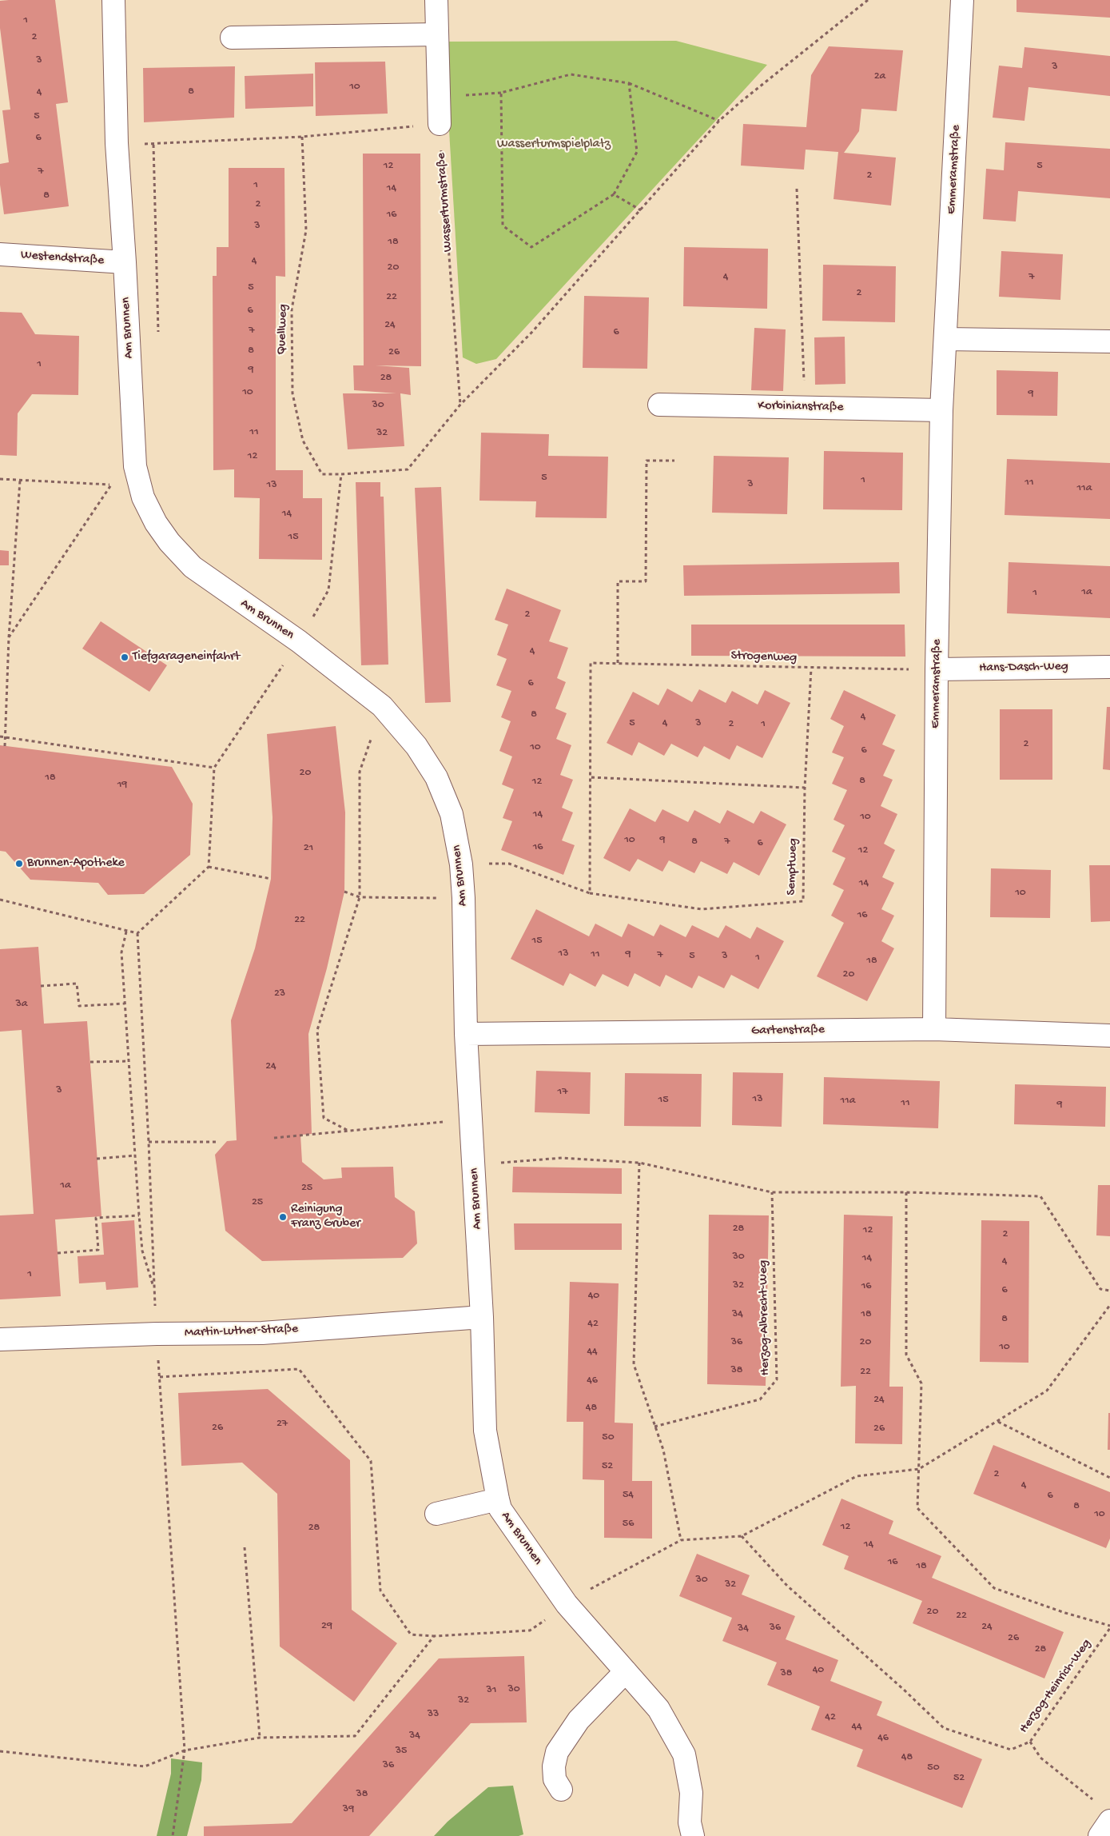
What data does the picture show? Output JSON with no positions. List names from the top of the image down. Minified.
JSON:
{"streets":{"street":["Emmeramstraße","Westendstraße","Am Brunnen","Korbinianstraße","Hans-Dasch-Weg","Gartenstraße","Martin-Luther-Straße"],"path":["Wasserturmstraße","Quellweg","Strogenweg","Semptweg","Herzog-Albrecht-Weg","Herzog-Heinrich-Weg"]},"crossings":[["Emmeramstraße","Korbinianstraße"],["Emmeramstraße","Strogenweg"],["Emmeramstraße","Hans-Dasch-Weg"],["Emmeramstraße","Gartenstraße"],["Westendstraße","Am Brunnen"],["Am Brunnen","Semptweg"],["Am Brunnen","Gartenstraße"],["Am Brunnen","Martin-Luther-Straße"],["Strogenweg","Hans-Dasch-Weg"],["Strogenweg","Semptweg"]],"parks":["Wasserturmspielplatz"],"places":["Tiefgarageneinfahrt","Brunnen-Apotheke","Reinigung Franz Gruber"],"house_numbers":["1","2","3","3","2a","10","8","4","5","6","12","5","7","2","1","14","8","2","16","3","18","4","20","4","7","5","2","22","6","24","7","6","8","26","1","9","28","10","9","30","11","32","12","5","1","11","3","13","11a","14","15","1a","1","2","4","6","8","4","5","4","3","2","1","2","10","6","20","18","8","12","19","14","10","10","9","8","7","6","16","21","12","14","10","16","22","15","13","11","9","7","5","3","1","18","20","23","3a","24","3","17","13","15","11a","11","9","1a","25","25","28","12","2","30","14","4","1","32","16","6","40","34","18","8","42","36","20","10","44","38","22","46","24","48","27","26","26","50","52","2","4","54","6","8","10","56","12","28","14","16","18","30","32","20","22","29","24","36","34","26","28","40","38","30","31","32","33","42","44","34","46","35","48","36","50","52","38","39"]}
